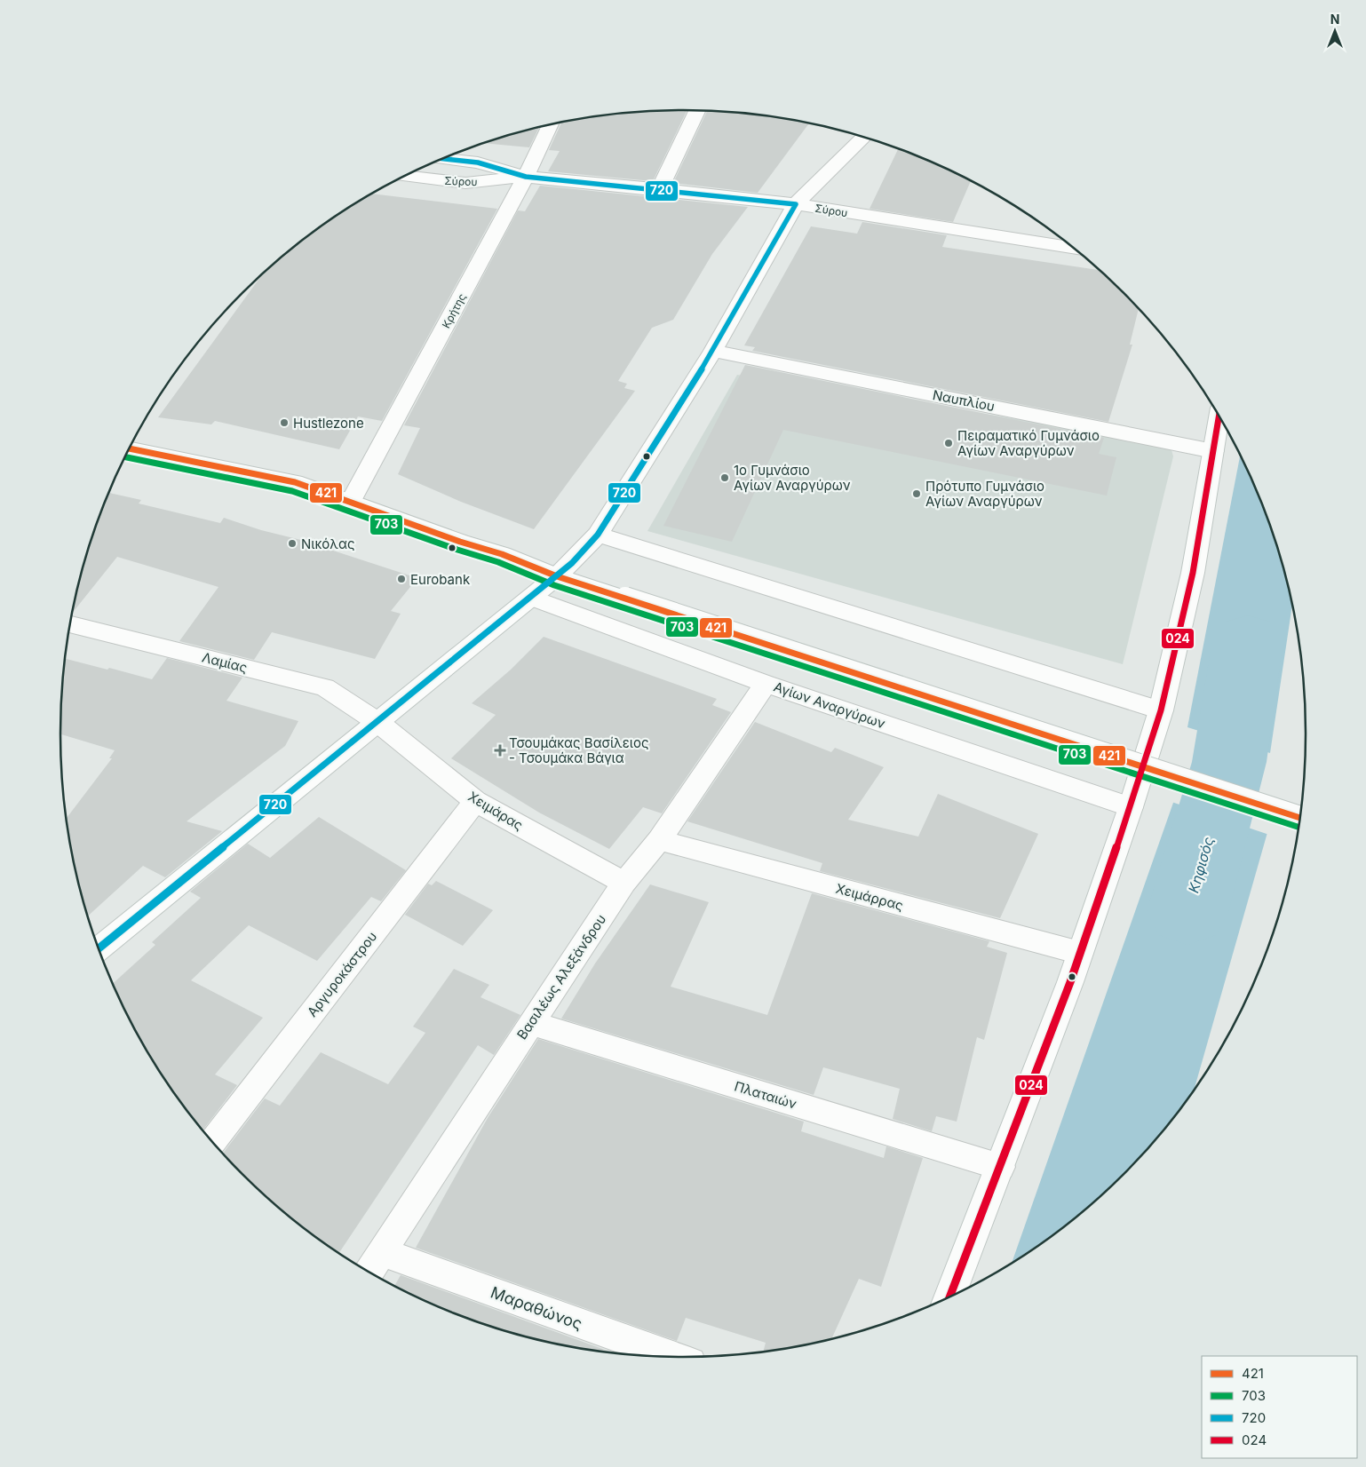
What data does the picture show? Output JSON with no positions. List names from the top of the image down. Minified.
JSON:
{"streets":{"street":["Σύρου","Κρήτης","Ναυπλίου","Λαμίας","Αγίων Αναργύρων","Χειμάρας","Χειμάρρας","Αργυροκάστρου","Βασιλέως Αλεξάνδρου","Πλαταιών","Μαραθώνος"]},"crossings":[["Σύρου","Κρήτης"],["Λαμίας","Χειμάρας"],["Αγίων Αναργύρων","Βασιλέως Αλεξάνδρου"],["Χειμάρας","Αργυροκάστρου"],["Χειμάρας","Βασιλέως Αλεξάνδρου"],["Χειμάρρας","Βασιλέως Αλεξάνδρου"],["Βασιλέως Αλεξάνδρου","Πλαταιών"],["Βασιλέως Αλεξάνδρου","Μαραθώνος"]],"water":["Κηφισός"],"places":{"other":["Hustlezone","Πειραματικό Γυμνάσιο Αγίων Αναργύρων","1ο Γυμνάσιο Αγίων Αναργύρων","Πρότυπο Γυμνάσιο Αγίων Αναργύρων","Νικόλας","Eurobank"],"health":["Τσουμάκας Βασίλειος - Τσουμάκα Βάγια"]},"lines":["transit line 720","transit line 024","transit line 421","transit line 703"],"legend":["421","703","720","024"],"north":"top"}
